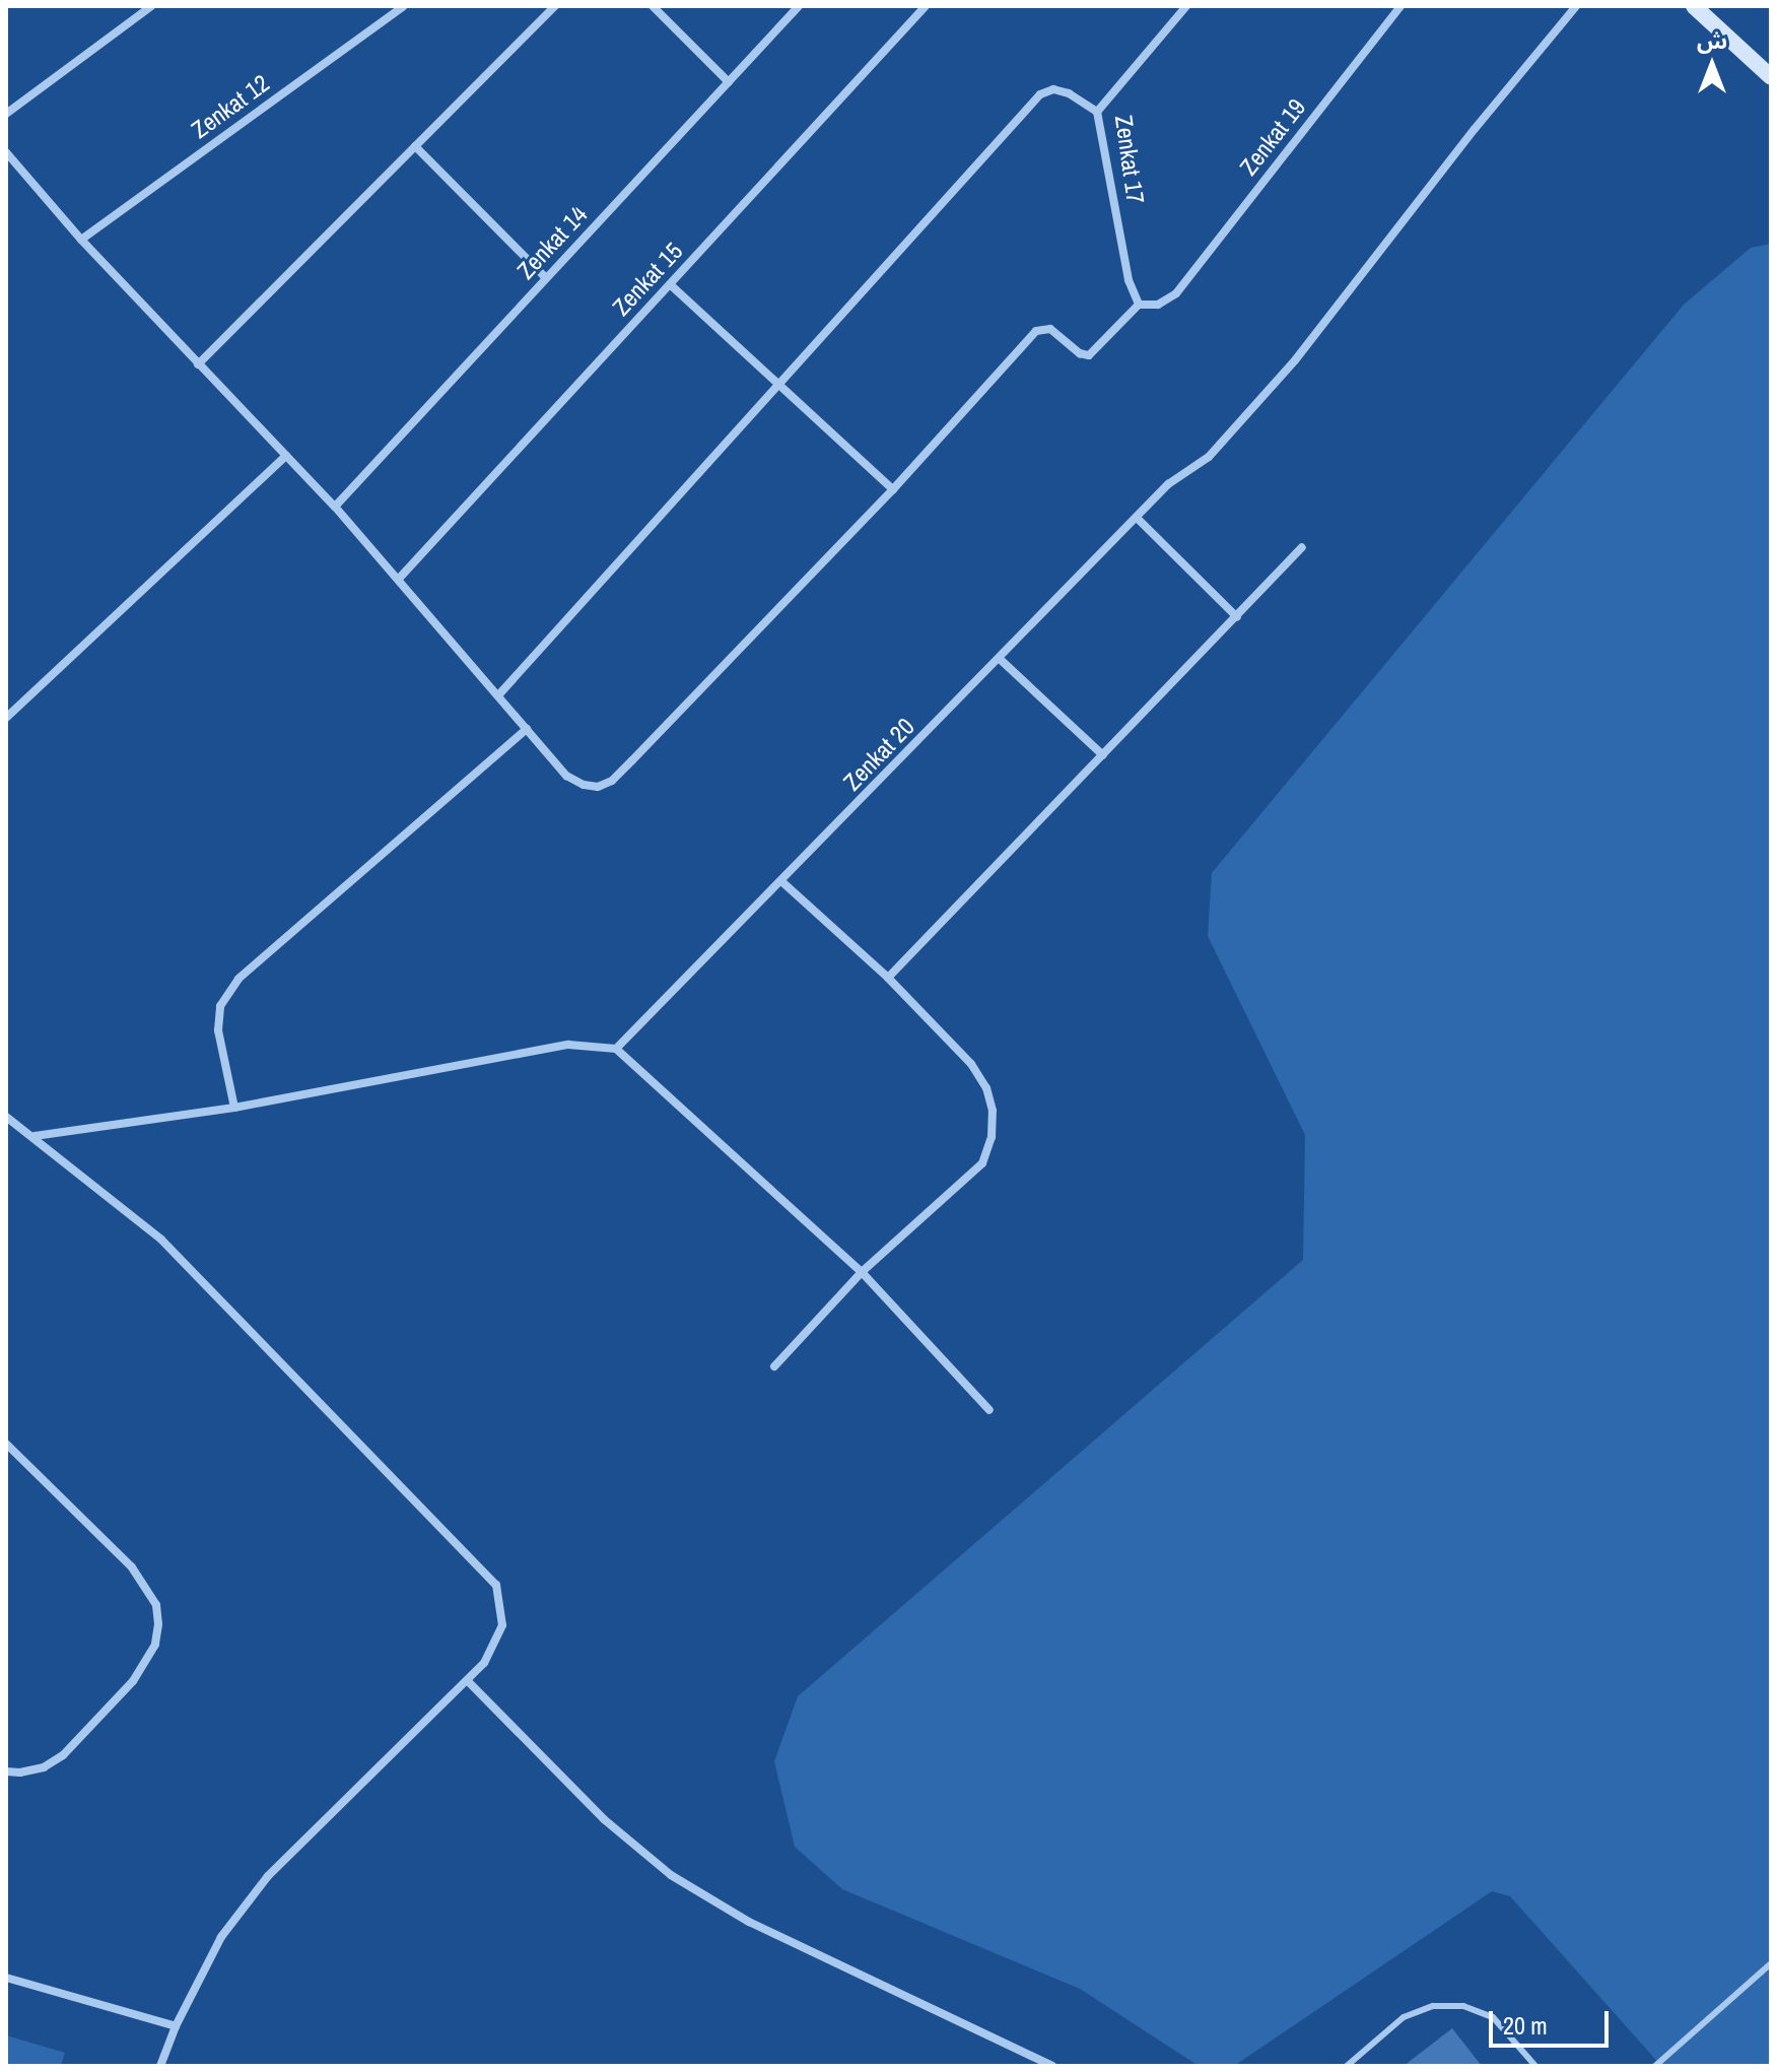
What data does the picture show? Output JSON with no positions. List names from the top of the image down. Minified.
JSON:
{"streets":{"street":["Zenkat 12","Zenkat 19","Zenkat 17","Zenkat 14","Zenkat 15","Zenkat 20"]},"crossings":[["Zenkat 19","Zenkat 17"]],"scale_bar":"20 m","north":"top"}
